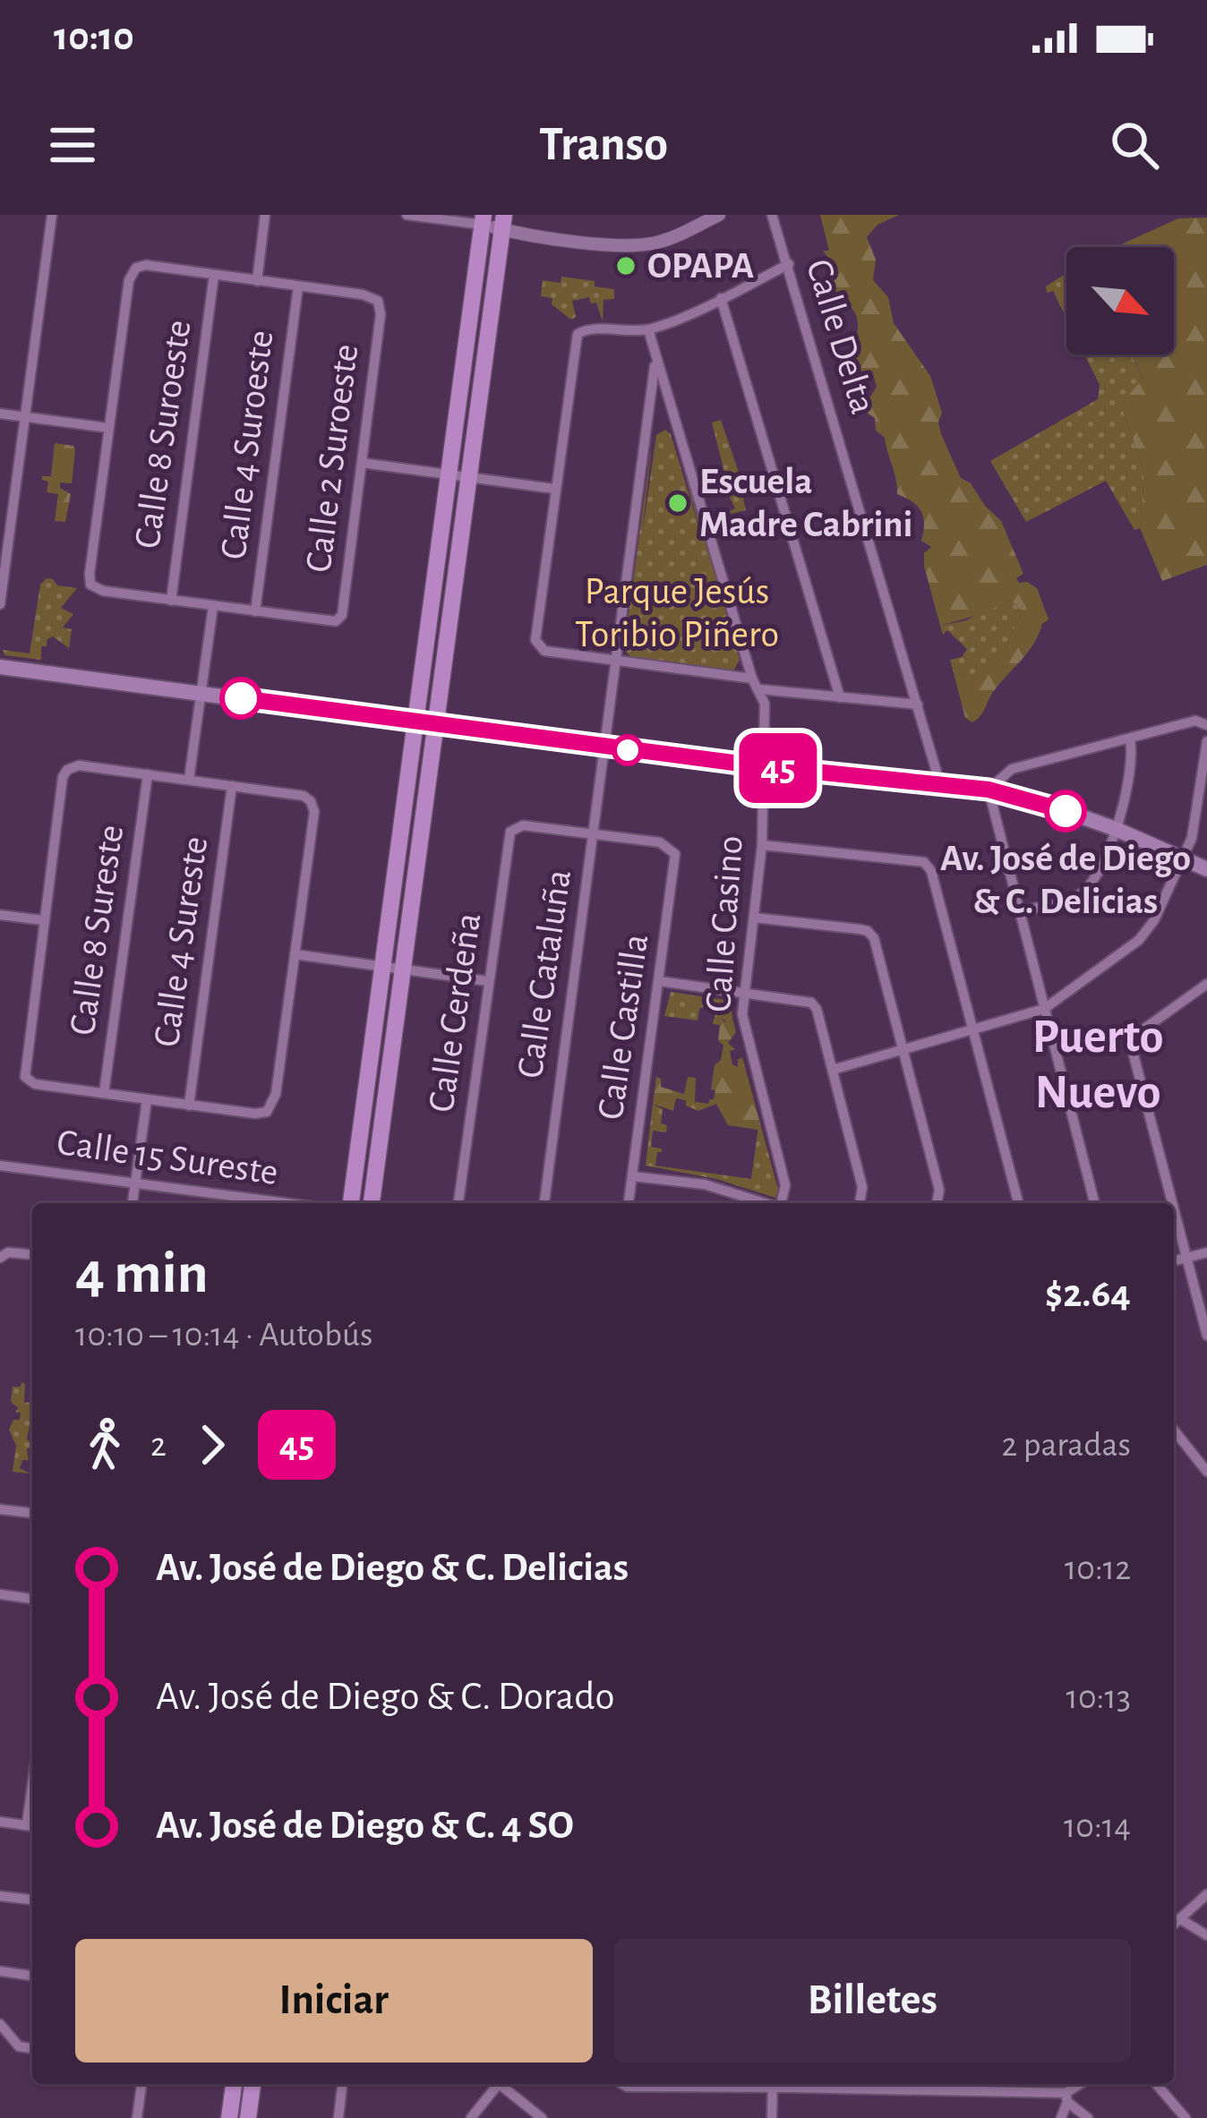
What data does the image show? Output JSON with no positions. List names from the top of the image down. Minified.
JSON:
{"streets":{"street":["Calle Delta","Calle 8 Suroeste","Calle 4 Suroeste","Calle 2 Suroeste","Calle Casino","Calle 8 Sureste","Calle 4 Sureste","Calle Cataluña","Calle Cerdeña","Calle Castilla","Calle 15 Sureste"]},"crossings":[["Calle 4 Suroeste","Calle 2 Suroeste"],["Calle 4 Suroeste","Calle 4 Sureste"],["Calle Cataluña","Calle Cerdeña"],["Calle Cataluña","Calle Castilla"],["Calle Cerdeña","Calle Castilla"]],"districts":["Puerto Nuevo"],"parks":["Parque Jesús Toribio Piñero"],"places":["OPAPA","Escuela Madre Cabrini","Av. José de Diego & C. Delicias"],"lines":["bus line 45"],"north":"bottom right","page":{"status":"10:10","header":"Transo","on_map":"45","heading":["4 min","10:10 – 10:14 · Autobús","$2.64"],"legs":["2","45","2 paradas"],"list":[{"name":"Av. José de Diego & C. Delicias","value":"10:12"},{"name":"Av. José de Diego & C. Dorado","value":"10:13"},{"name":"Av. José de Diego & C. 4 SO","value":"10:14"}],"buttons":["Iniciar","Billetes"]}}
